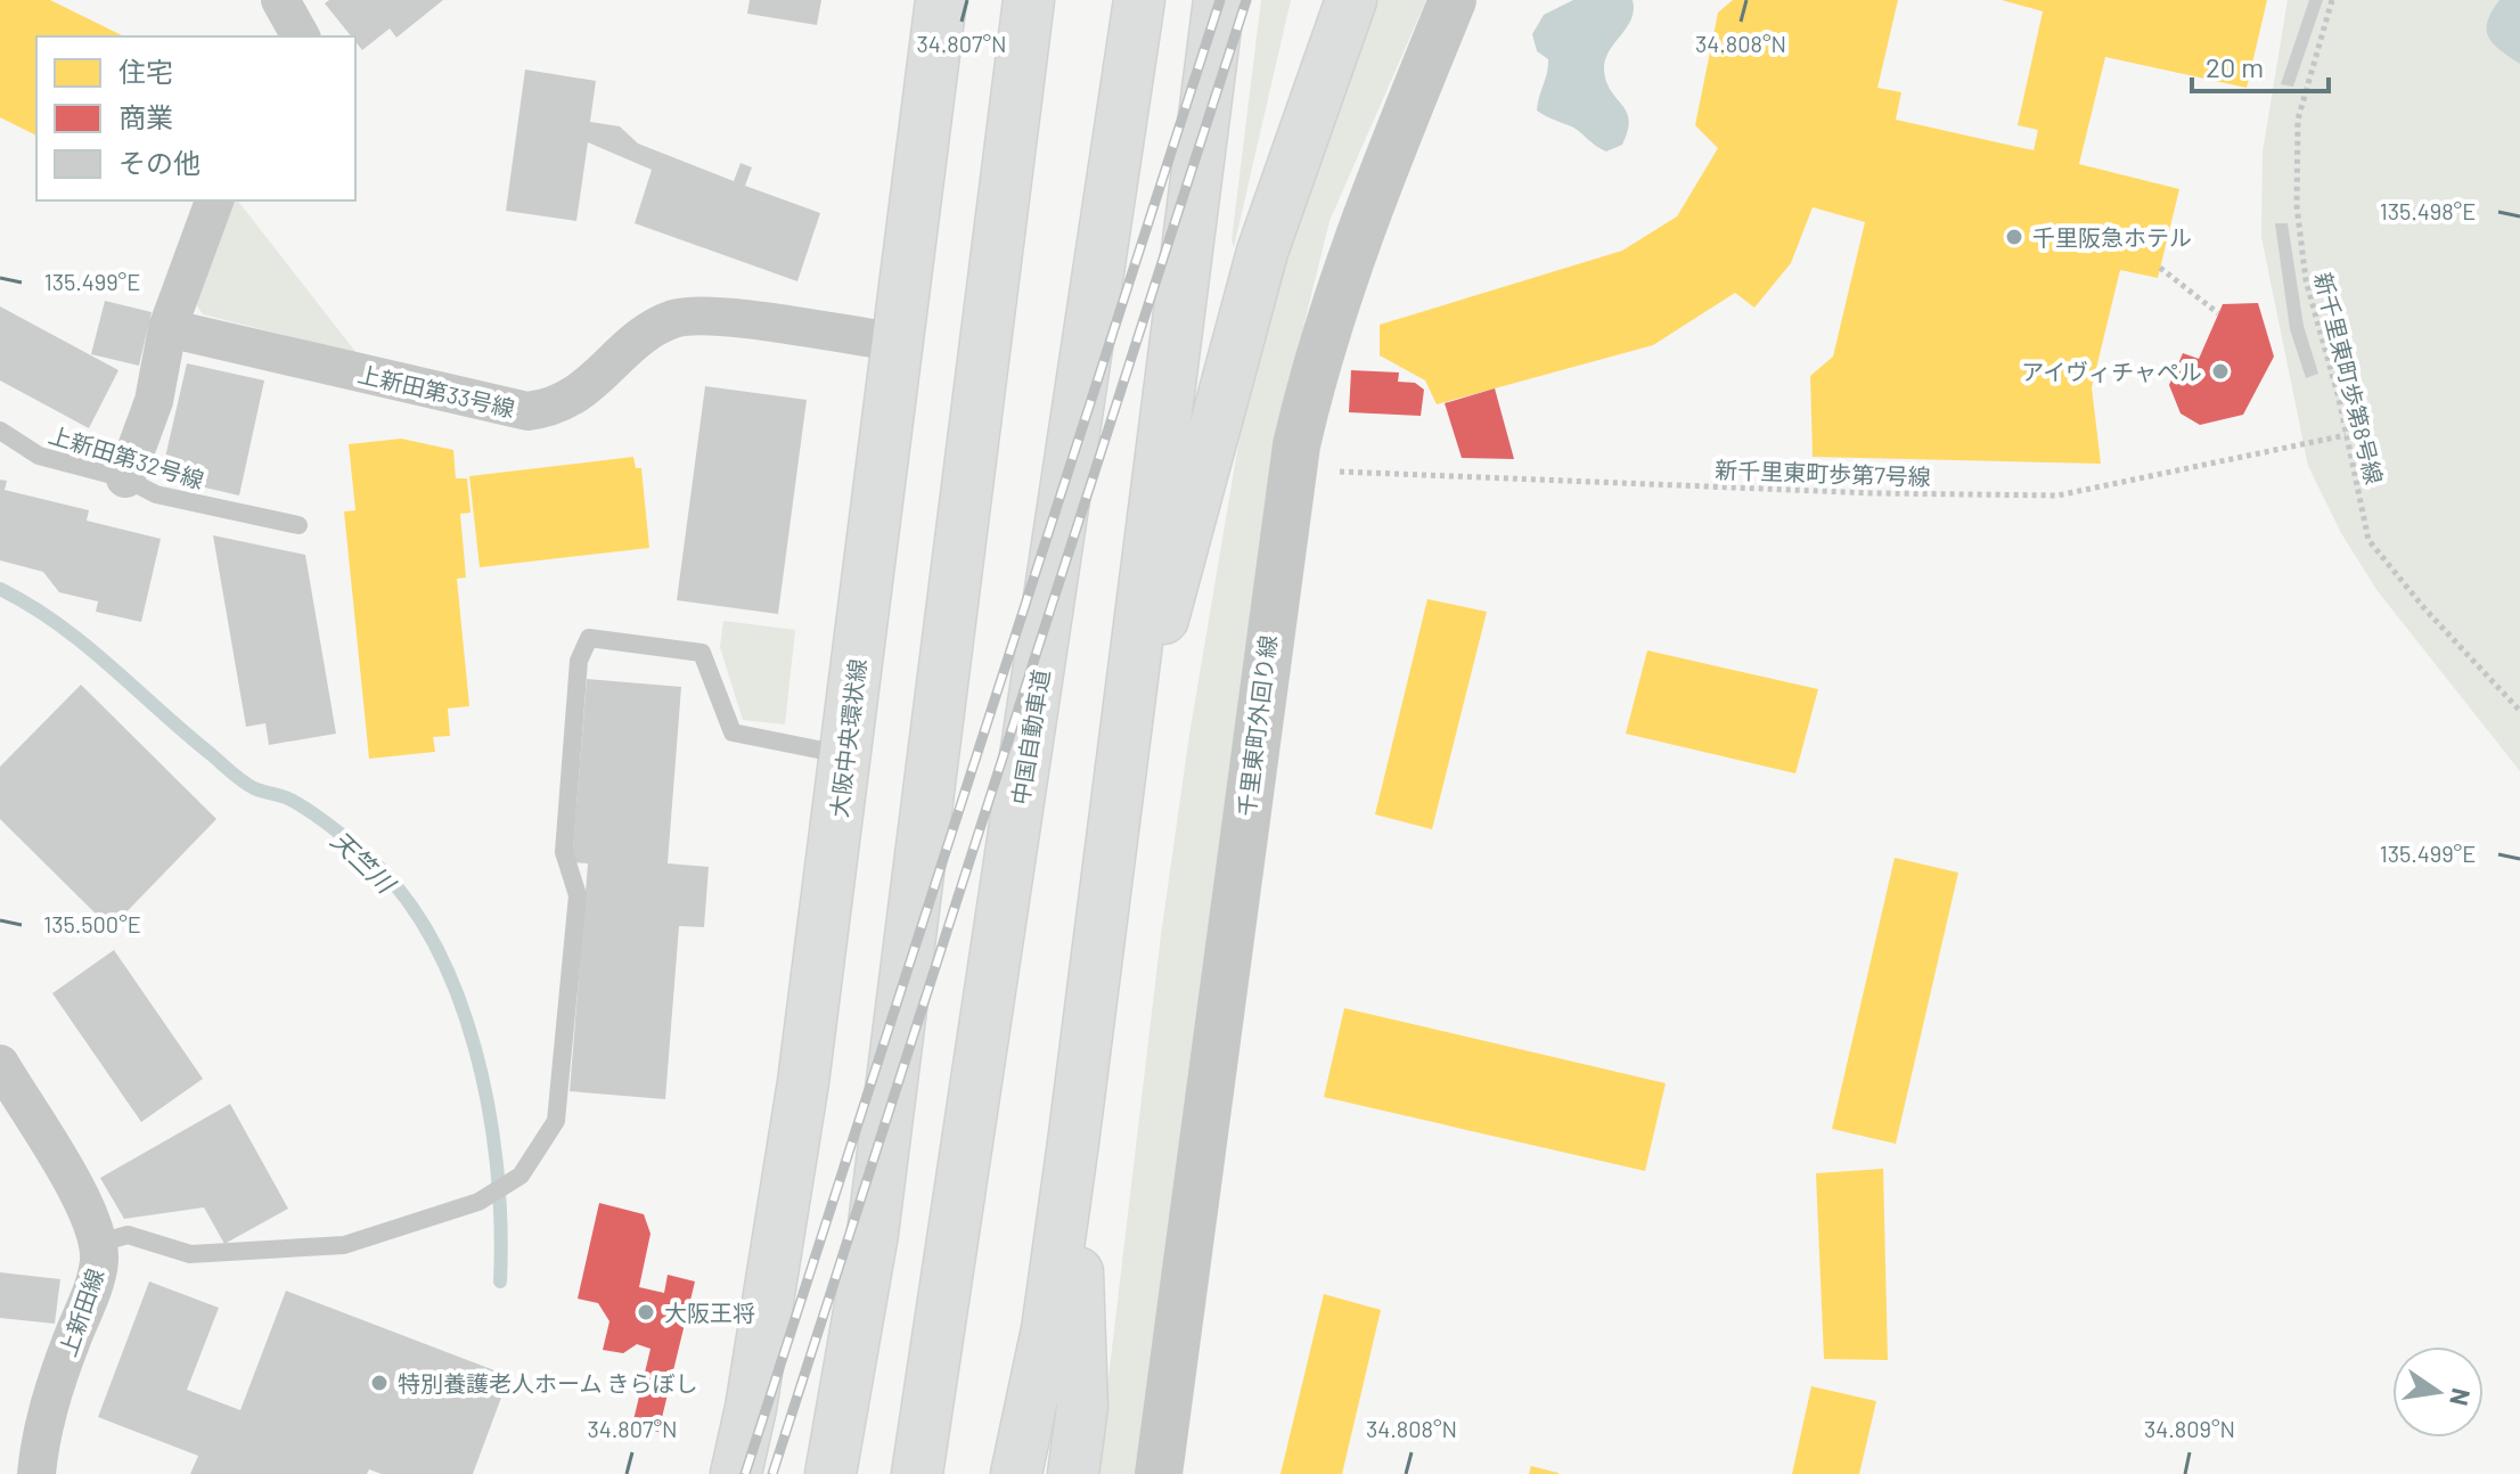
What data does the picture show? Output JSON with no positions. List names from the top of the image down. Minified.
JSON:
{"streets":{"main road":["中国自動車道","大阪中央環状線"],"street":["上新田第33号線","千里東町外回り線","上新田線"],"lane":["上新田第32号線"],"path":["新千里東町歩第8号線","新千里東町歩第7号線"]},"crossings":[["新千里東町歩第8号線","新千里東町歩第7号線"],["上新田第33号線","大阪中央環状線"],["新千里東町歩第7号線","千里東町外回り線"]],"water":["天竺川"],"places":["千里阪急ホテル","アイヴィチャペル","大阪王将","特別養護老人ホーム きらぼし"],"legend":["住宅","商業","その他"],"scale_bar":"20 m","north":"right","coordinates":["34.807°N","34.808°N","135.498°E","135.499°E","135.500°E","34.809°N"]}
